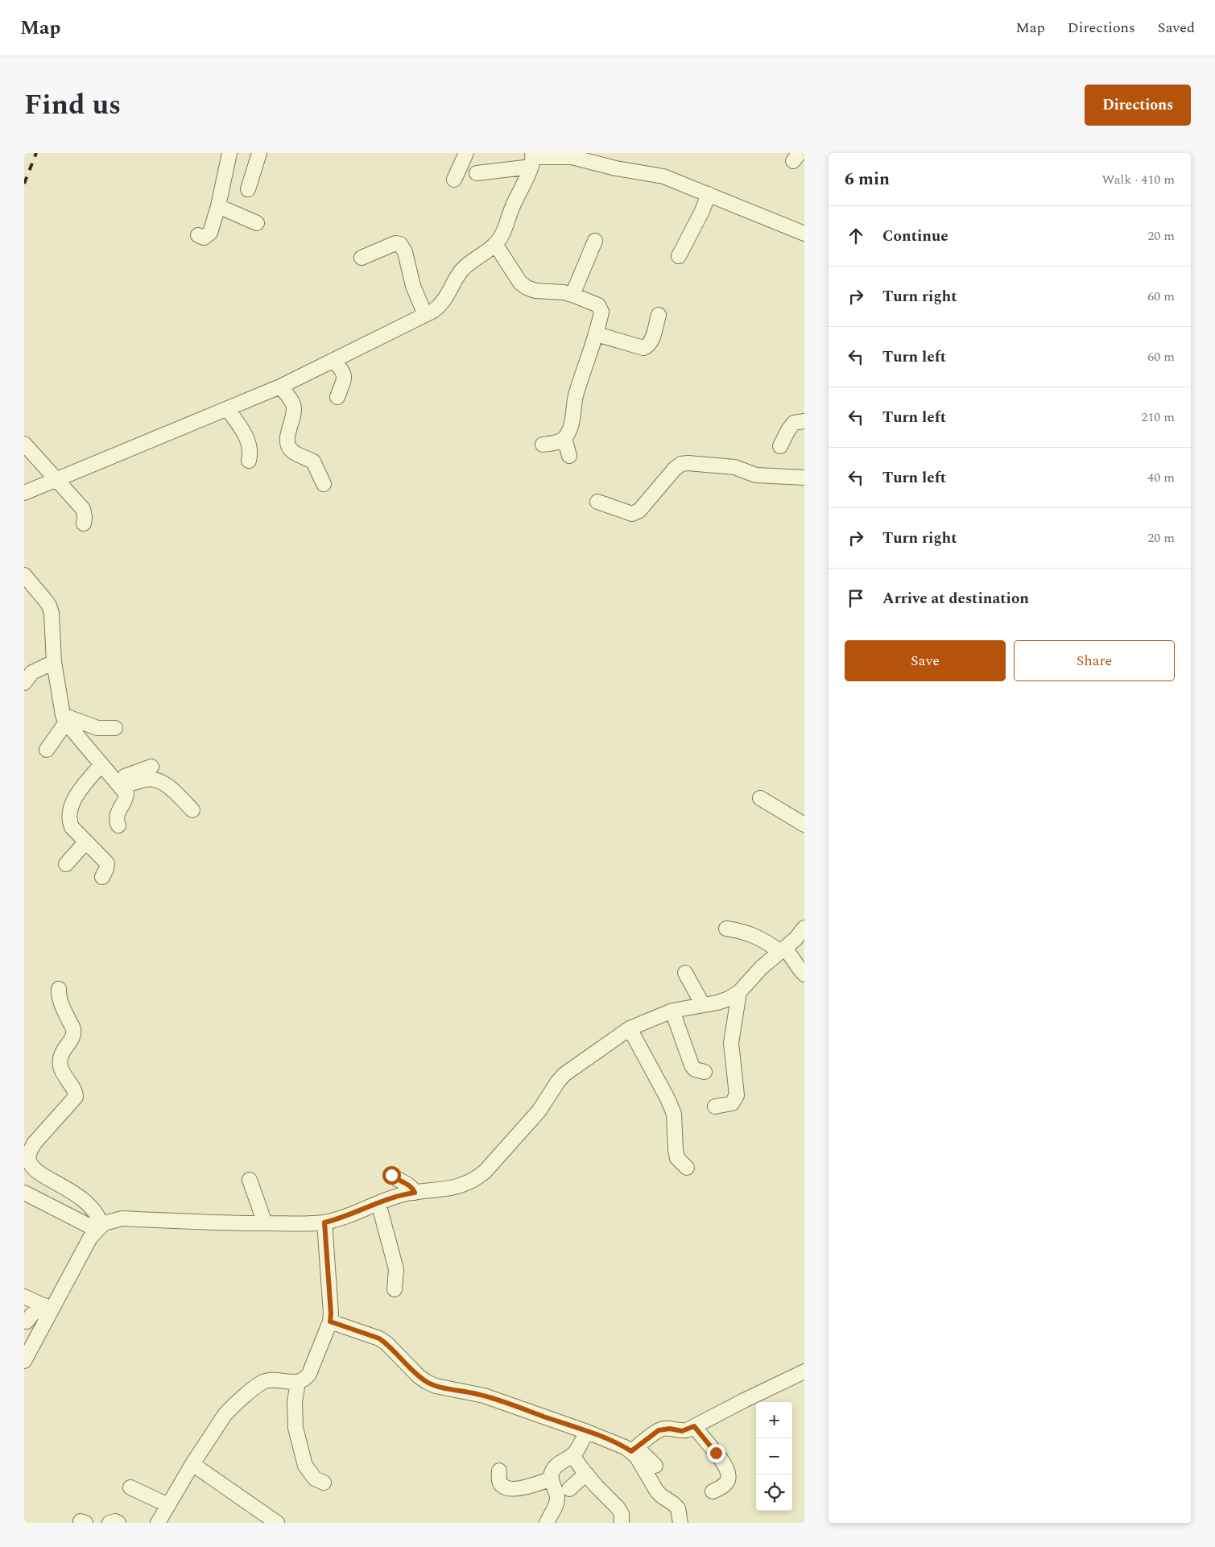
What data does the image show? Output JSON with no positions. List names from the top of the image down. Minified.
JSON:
{"page":{"header":"Map","nav":["Map","Directions","Saved"],"title":"Find us","buttons":["Directions",["Save","Share"]],"heading":["6 min","Walk · 410 m"],"list":[["Continue","20 m"],["Turn right","60 m"],["Turn left","60 m"],["Turn left","210 m"],["Turn left","40 m"],["Turn right","20 m"],"Arrive at destination"],"map_buttons":["+","−"]}}
